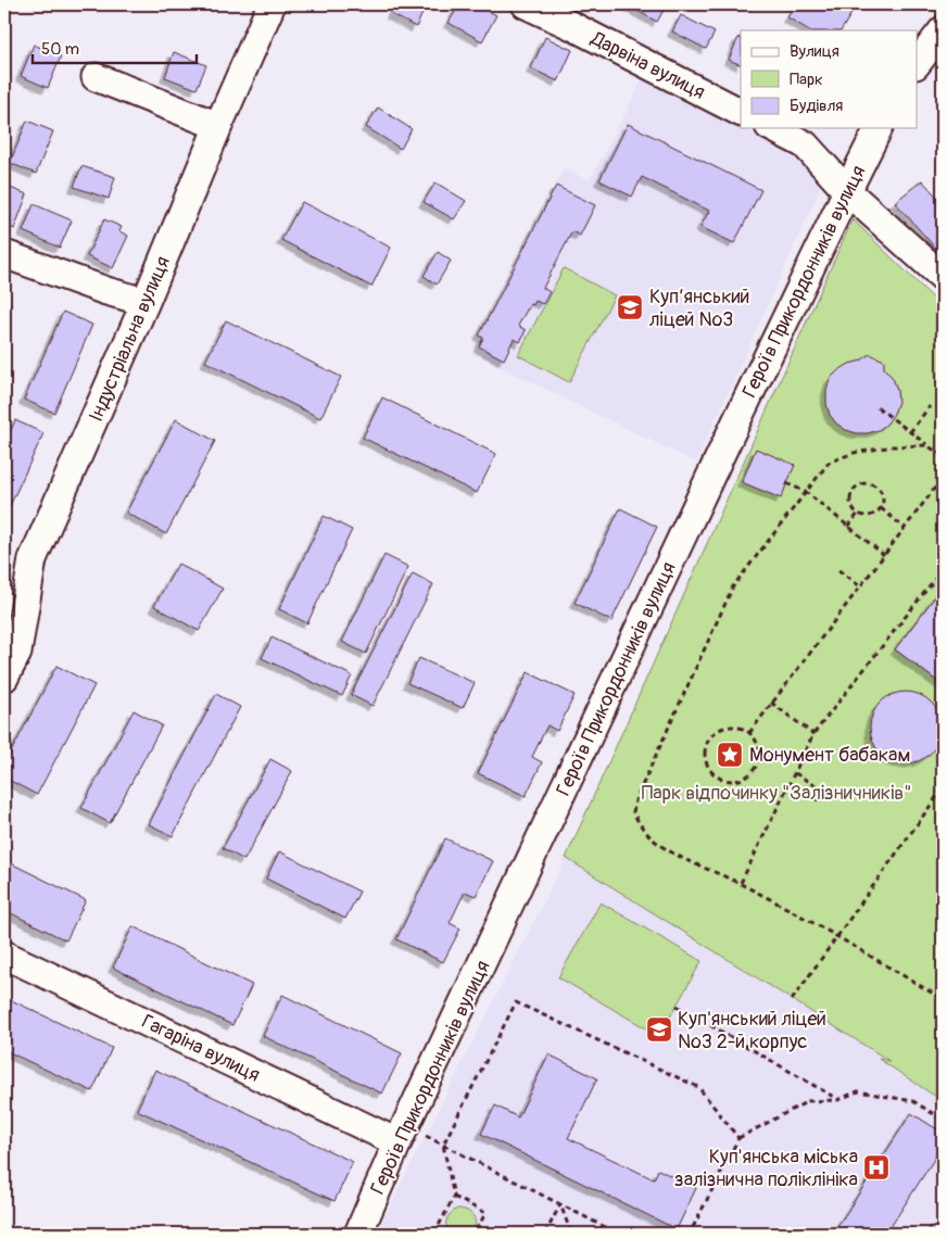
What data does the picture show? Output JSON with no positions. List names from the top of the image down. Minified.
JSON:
{"streets":{"street":["Дарвіна вулиця","Героїв Прикордонників вулиця","Індустріальна вулиця","Гагаріна вулиця"]},"crossings":[["Героїв Прикордонників вулиця","Гагаріна вулиця"]],"parks":["Парк відпочинку \"Залізничників\""],"places":{"school or university":["Куп’янський ліцей №3","Куп'янський ліцей №3 2-й корпус"],"place":["Монумент бабакам"],"hospital":["Куп'янська міська залізнична поліклініка"]},"legend":["Вулиця","Парк","Будівля"],"scale_bar":"50 m"}
